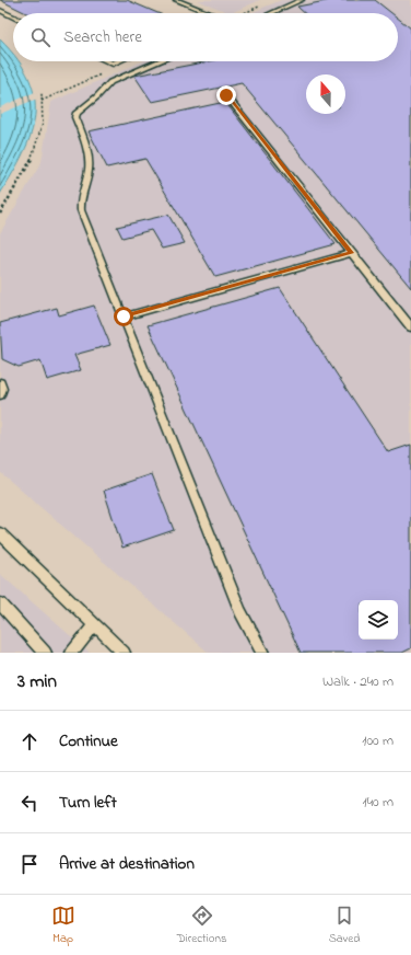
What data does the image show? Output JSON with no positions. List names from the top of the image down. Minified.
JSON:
{"north":"top","page":{"search":"Search here","heading":["3 min","Walk · 240 m"],"list":[["Continue","100 m"],["Turn left","140 m"],"Arrive at destination"],"nav":["Map","Directions","Saved"]}}
